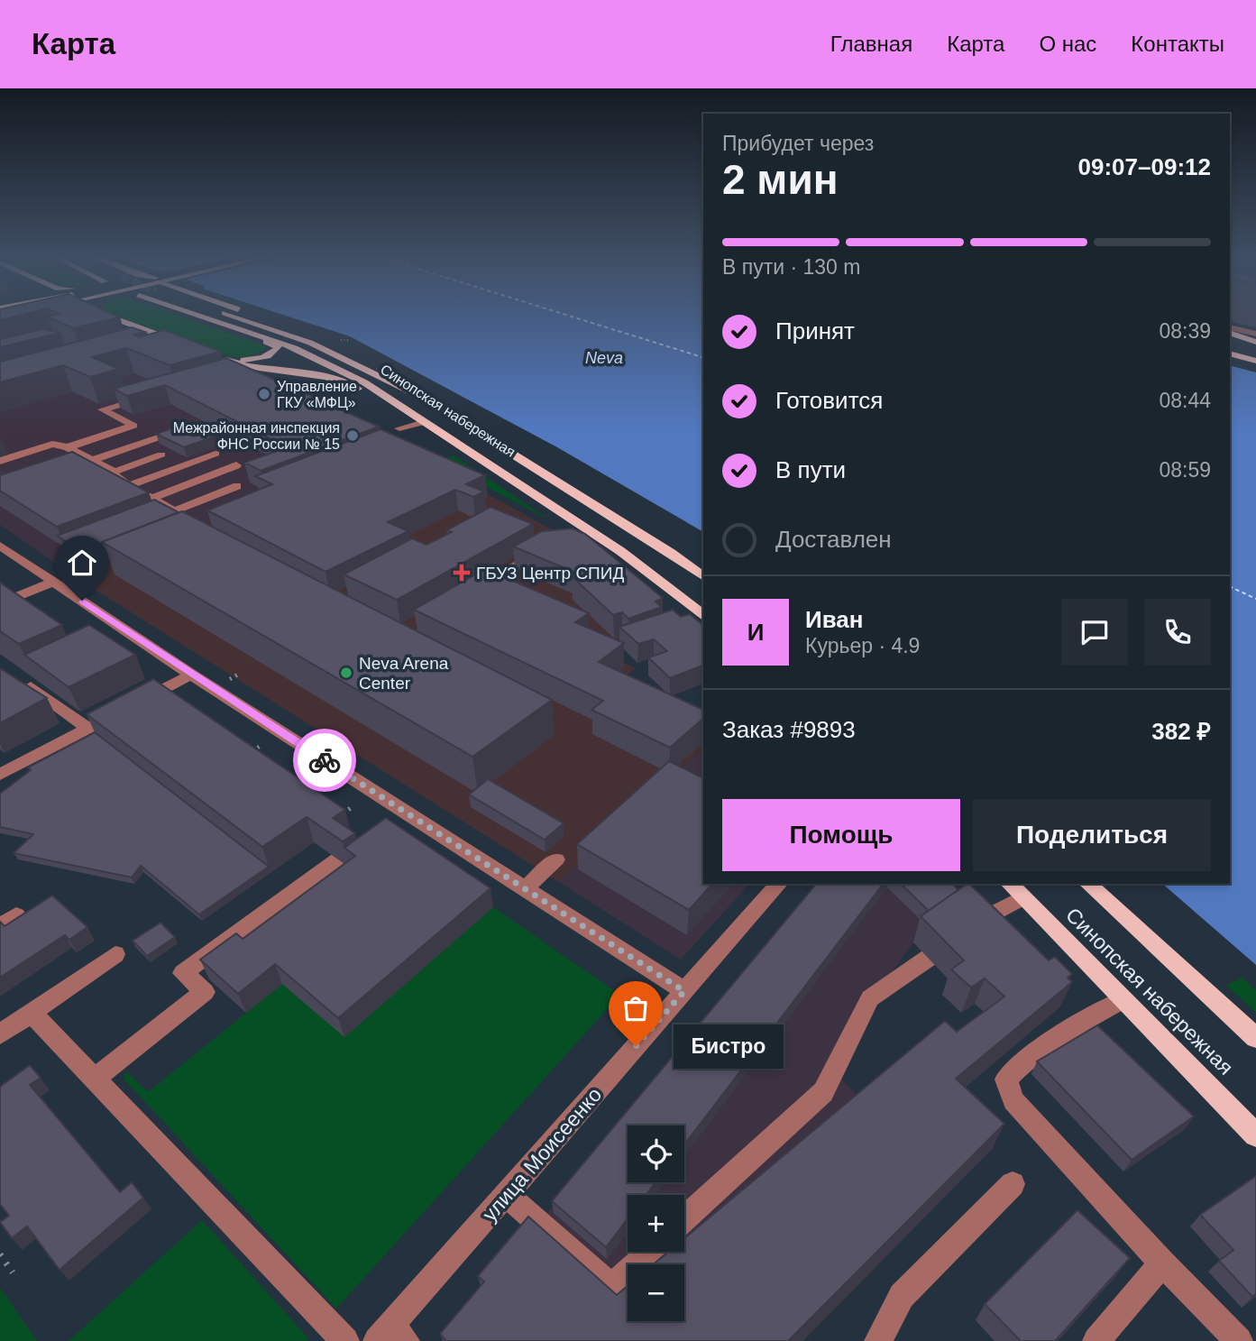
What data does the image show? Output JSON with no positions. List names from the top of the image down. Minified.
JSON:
{"streets":{"main road":["Синопская набережная"],"street":["улица Моисеенко"]},"water":["Neva"],"places":{"other":["Управление ГКУ «МФЦ»","Межрайонная инспекция ФНС России № 15","Neva Arena Center","Бистро"],"health":["ГБУЗ Центр СПИД"]},"page":{"header":"Карта","nav":["Главная","Карта","О нас","Контакты"],"heading":["2 мин","Прибудет через","09:07–09:12"],"panel":["Иван","Курьер · 4.9","Заказ #9893","382 ₽"],"bar":"В пути · 130 m","list":[["Принят","08:39"],["Готовится","08:44"],["В пути","08:59"],"Доставлен"],"round":"И","buttons":["Помощь","Поделиться"],"bubble":"Бистро","map_buttons":["+","−"]}}
